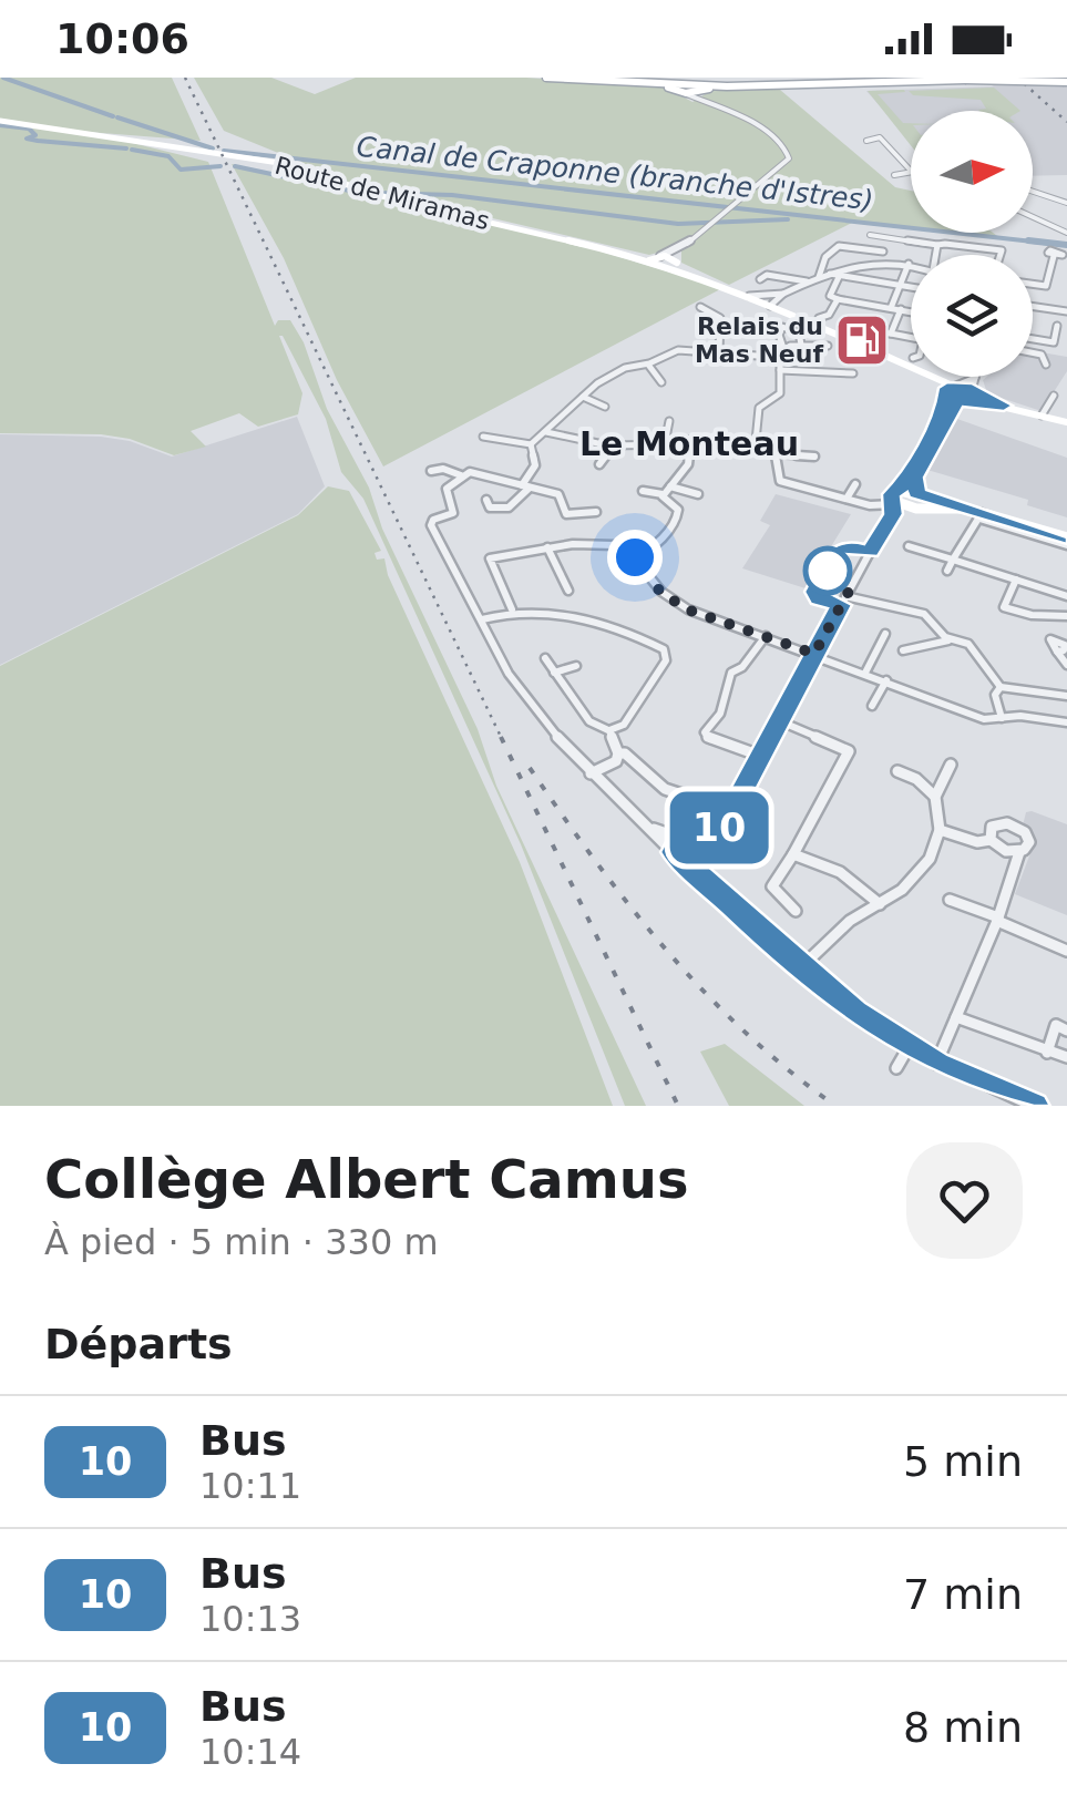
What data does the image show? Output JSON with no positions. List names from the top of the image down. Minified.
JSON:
{"streets":{"main road":["Route de Miramas"]},"districts":["Le Monteau"],"water":["Canal de Craponne (branche d'Istres)"],"places":{"fuel station":["Relais du Mas Neuf"]},"lines":["bus line 10"],"north":"right","page":{"status":"10:06","on_map":"10","heading":[["Collège Albert Camus","À pied · 5 min · 330 m"],"Départs"],"list":[{"mark":"10","name":"Bus","note":"10:11","value":"5 min"},{"mark":"10","name":"Bus","note":"10:13","value":"7 min"},{"mark":"10","name":"Bus","note":"10:14","value":"8 min"}]}}
